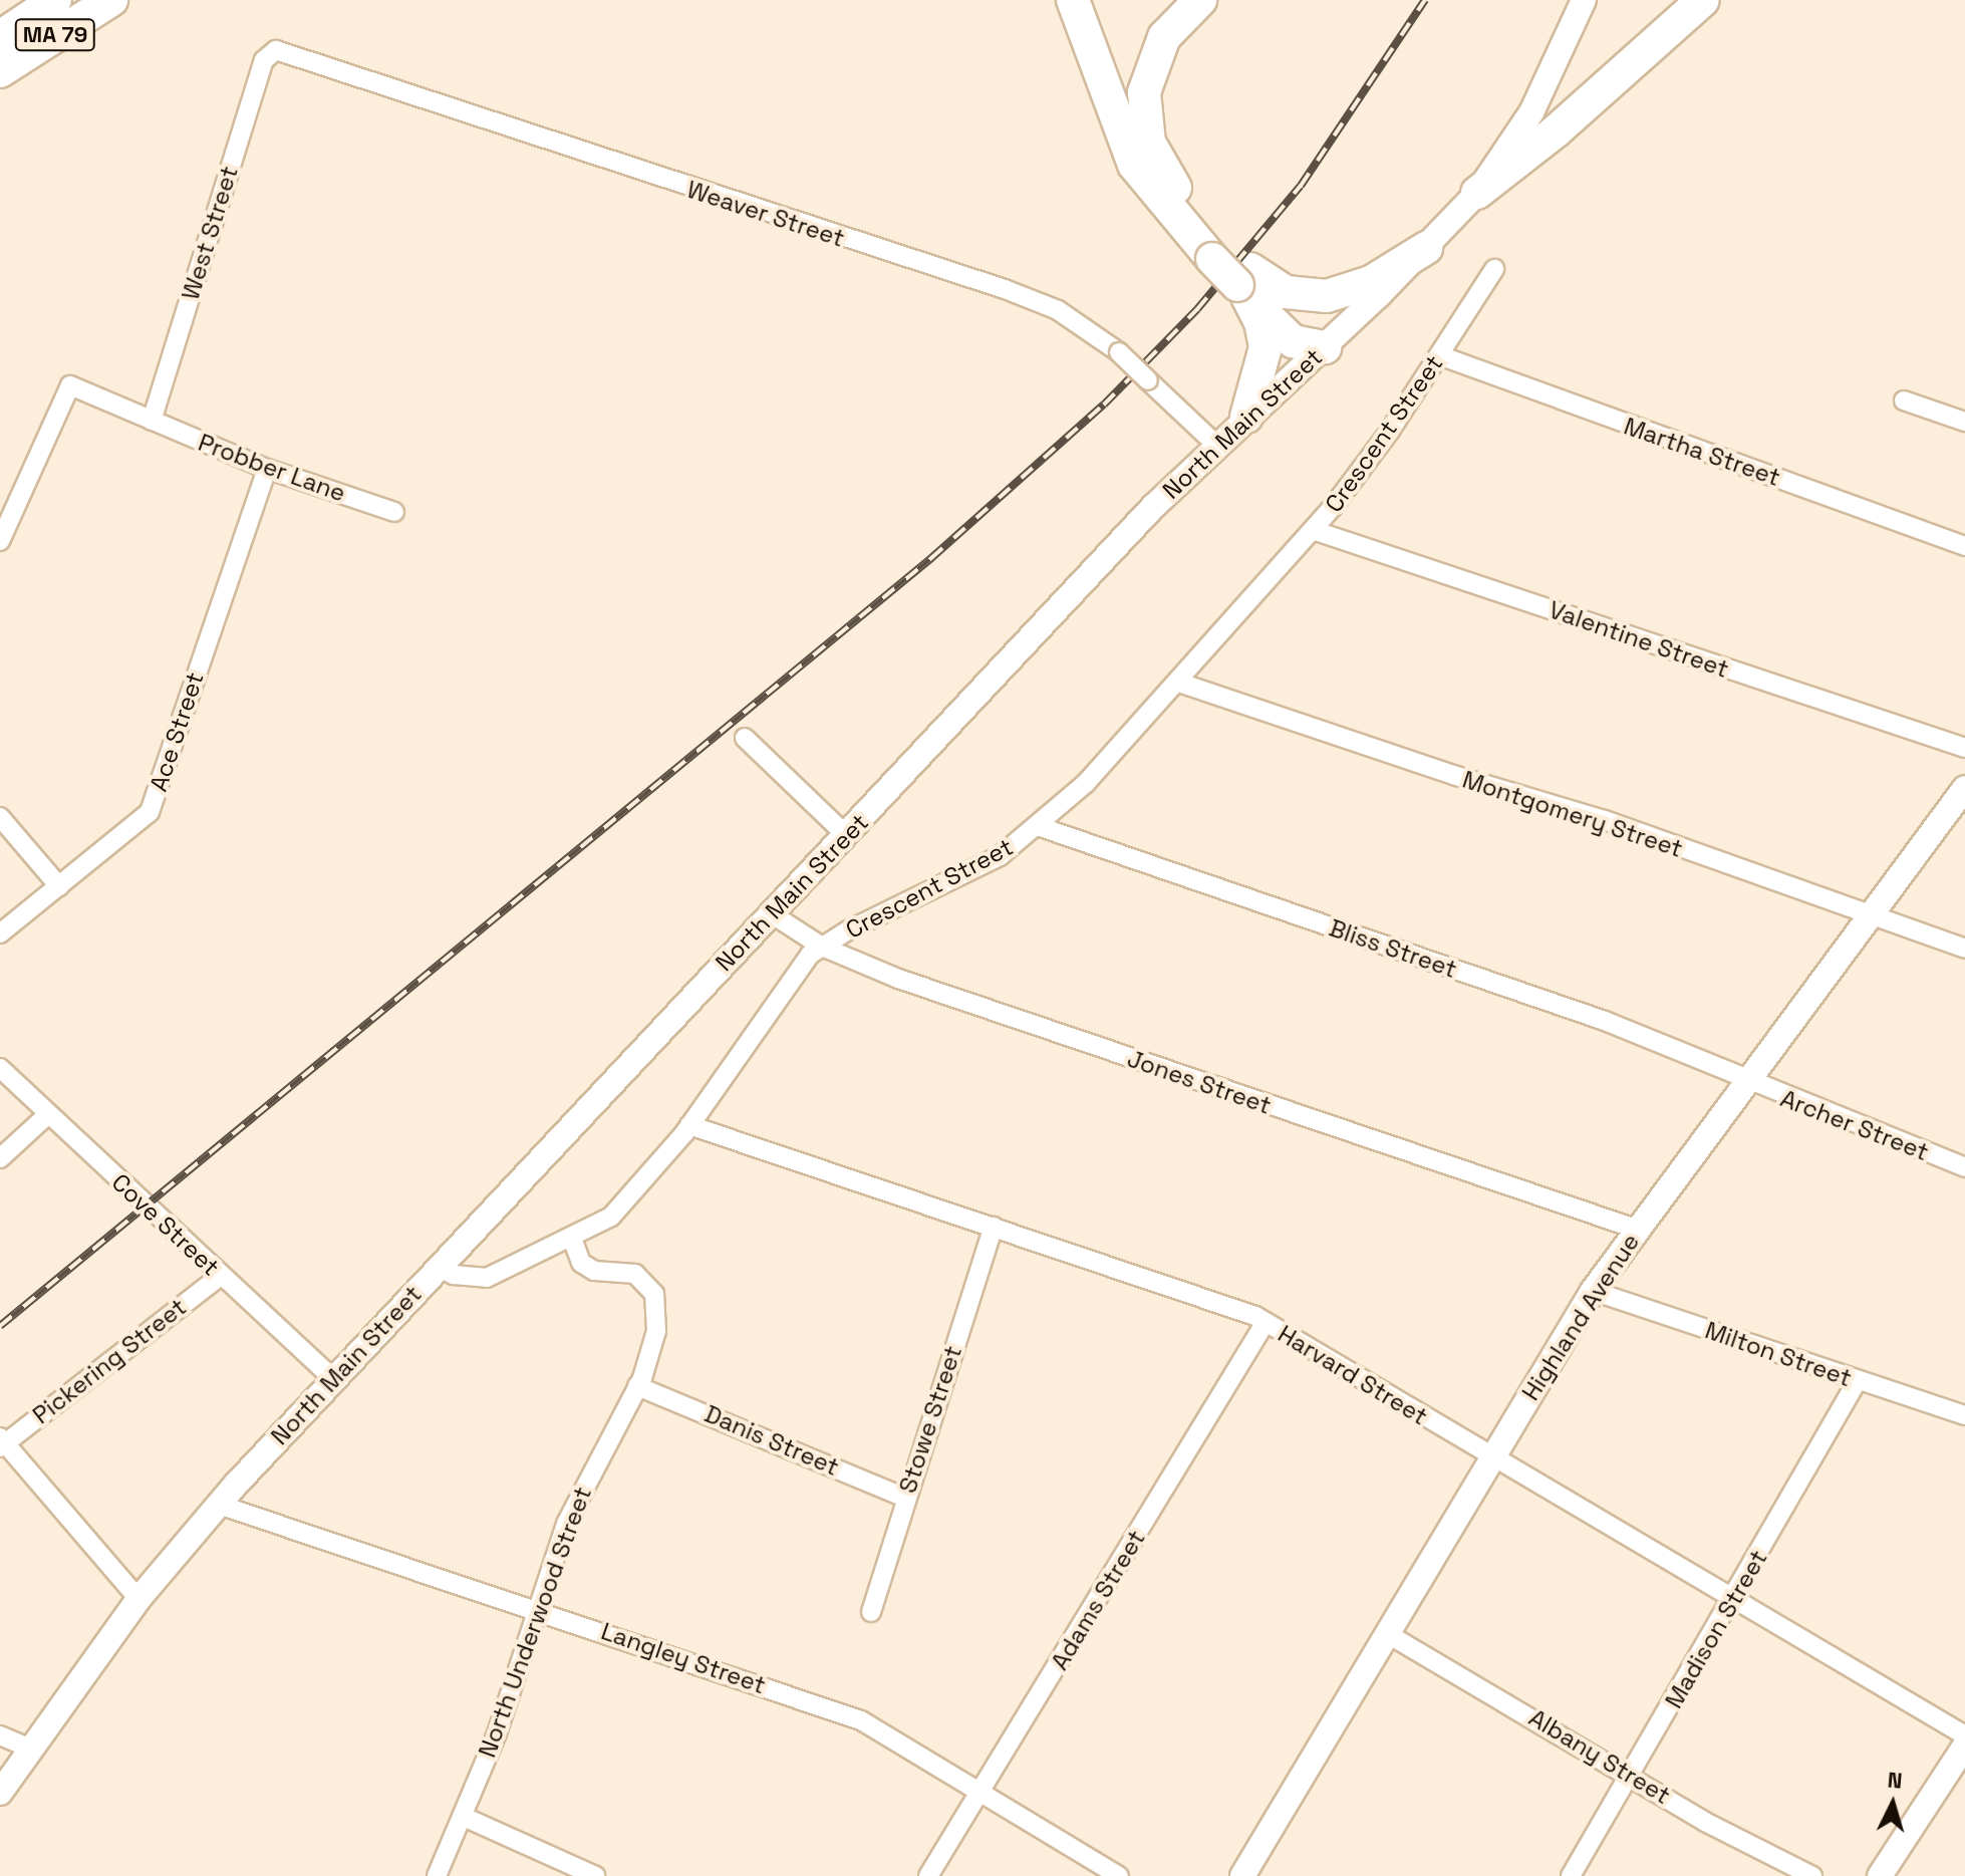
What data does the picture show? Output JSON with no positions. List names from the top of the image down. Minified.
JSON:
{"streets":{"highway":["MA 79"],"main road":["North Main Street","Highland Avenue"],"street":["Weaver Street","West Street","Crescent Street","Martha Street","Probber Lane","Valentine Street","Ace Street","Montgomery Street","Bliss Street","Jones Street","Archer Street","Cove Street","Milton Street","Pickering Street","Harvard Street","Stowe Street","Danis Street","Adams Street","North Underwood Street","Madison Street","Langley Street","Albany Street"]},"crossings":[["Weaver Street","West Street"],["Weaver Street","North Main Street"],["West Street","Probber Lane"],["North Main Street","Crescent Street"],["North Main Street","Jones Street"],["North Main Street","Cove Street"],["North Main Street","Langley Street"],["Crescent Street","Martha Street"],["Crescent Street","Valentine Street"],["Crescent Street","Montgomery Street"],["Crescent Street","Bliss Street"],["Crescent Street","Jones Street"],["Crescent Street","Harvard Street"],["Crescent Street","North Underwood Street"],["Probber Lane","Ace Street"],["Montgomery Street","Highland Avenue"],["Bliss Street","Archer Street"],["Bliss Street","Highland Avenue"],["Jones Street","Highland Avenue"],["Archer Street","Highland Avenue"],["Cove Street","Pickering Street"],["Highland Avenue","Milton Street"],["Highland Avenue","Harvard Street"],["Highland Avenue","Albany Street"],["Milton Street","Madison Street"],["Harvard Street","Stowe Street"],["Harvard Street","Adams Street"],["Harvard Street","Madison Street"],["Stowe Street","Danis Street"],["Danis Street","North Underwood Street"],["Adams Street","Langley Street"],["North Underwood Street","Langley Street"],["Madison Street","Albany Street"]],"north":"top"}
